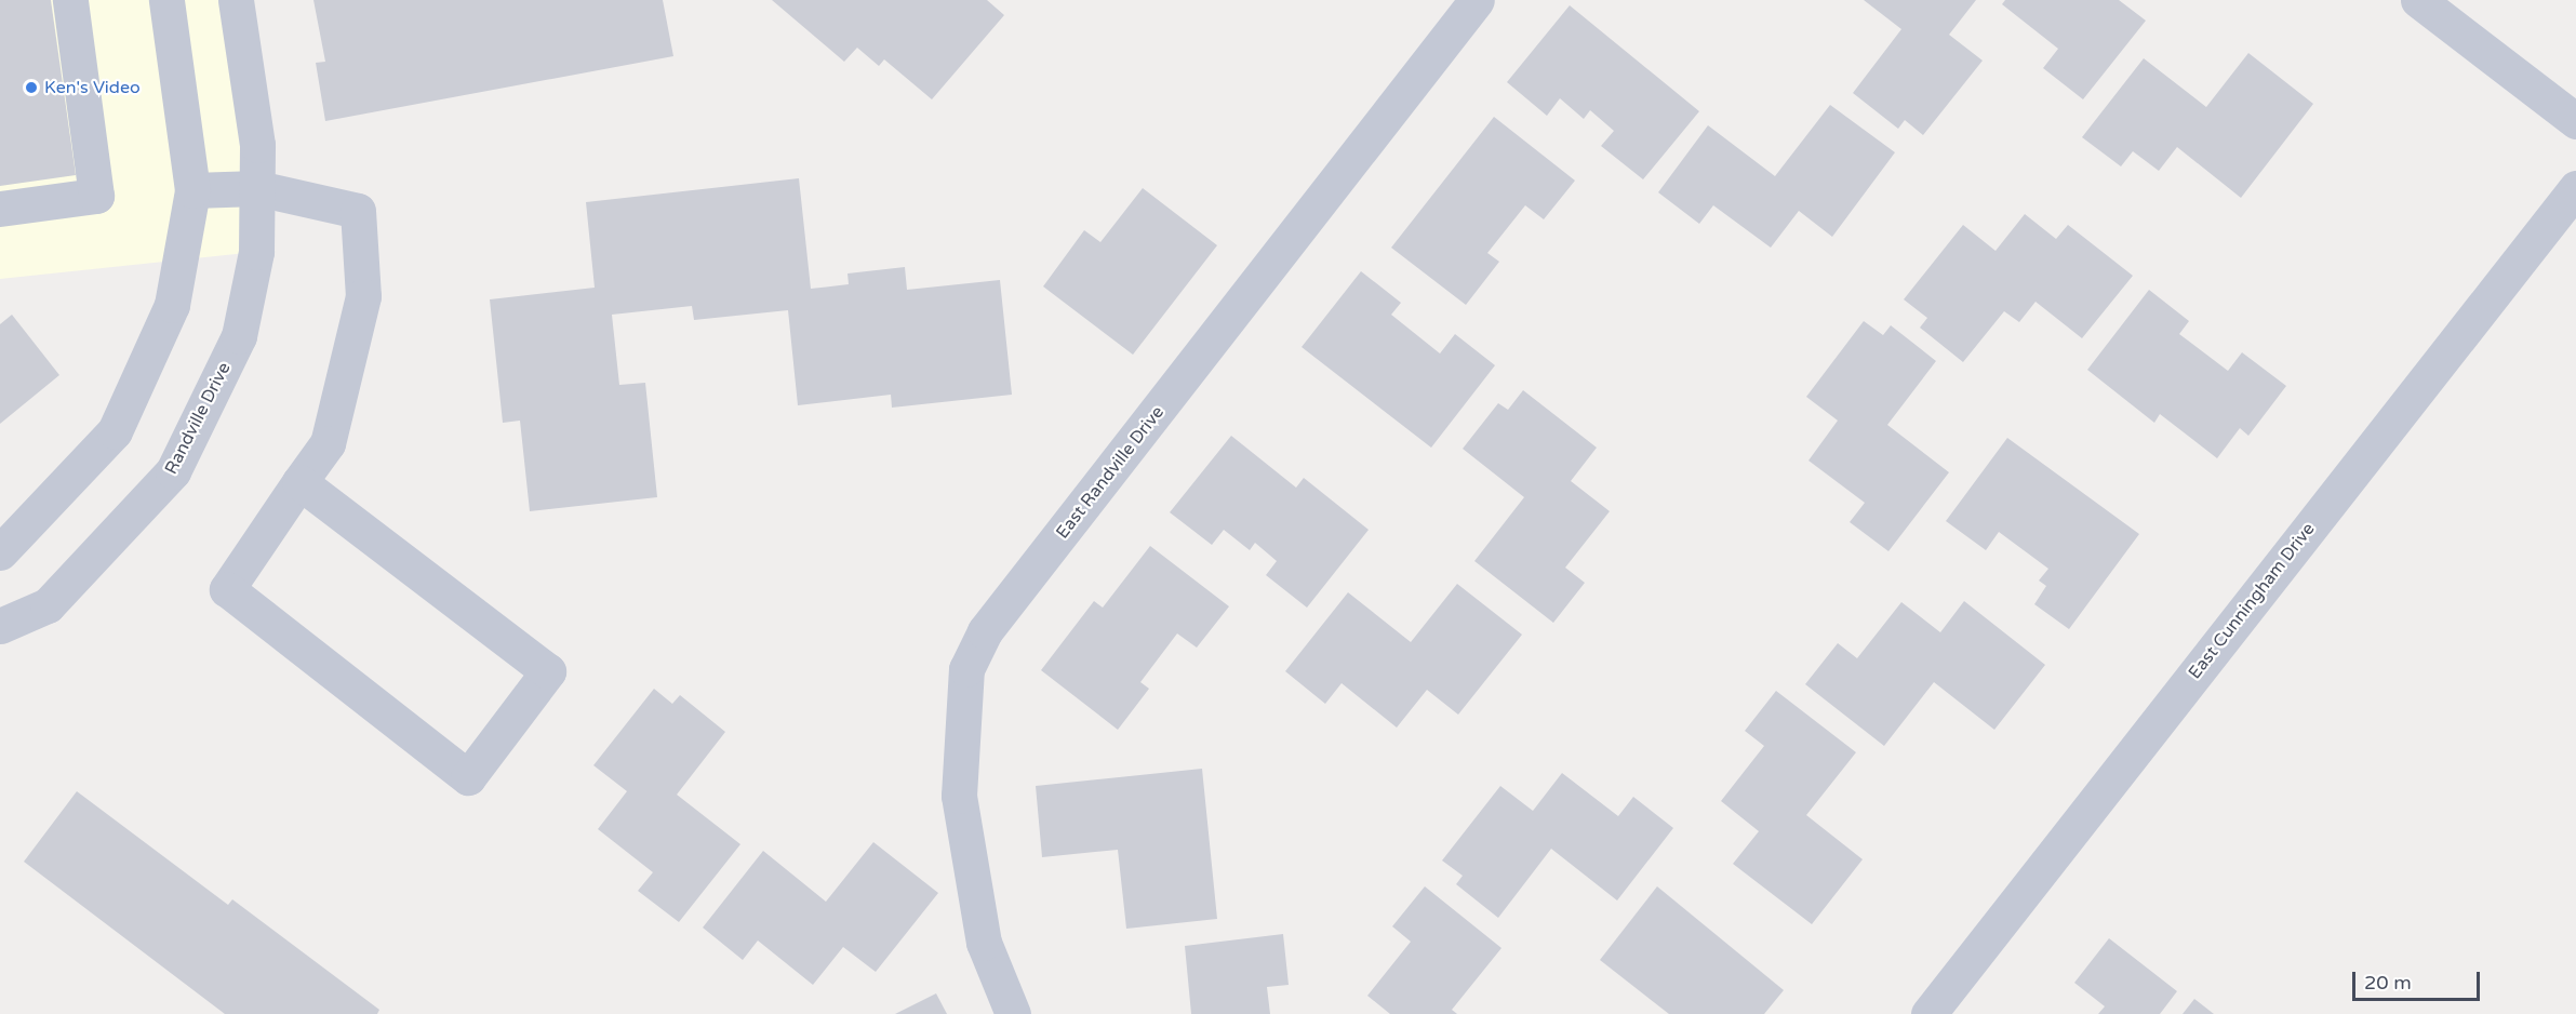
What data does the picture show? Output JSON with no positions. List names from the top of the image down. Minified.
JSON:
{"streets":{"street":["Randville Drive","East Randville Drive","East Cunningham Drive"]},"places":["Ken's Video"],"scale_bar":"20 m"}
